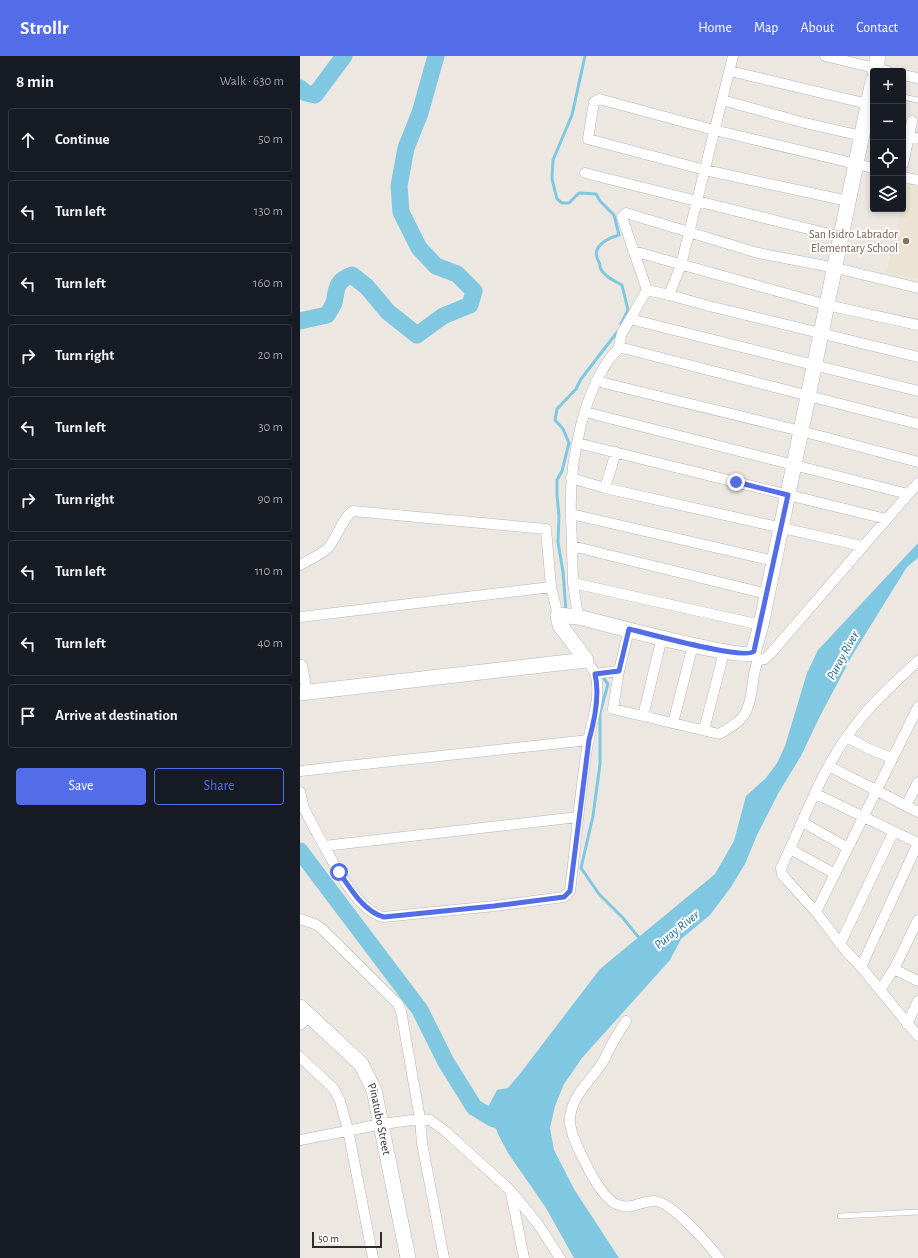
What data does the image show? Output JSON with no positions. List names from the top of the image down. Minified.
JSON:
{"streets":{"street":["Pinatubo Street"]},"water":["Puray River"],"places":["San Isidro Labrador Elementary School"],"scale_bar":"50 m","page":{"header":"Strollr","nav":["Home","Map","About","Contact"],"heading":["8 min","Walk · 630 m"],"map_buttons":["+","−"],"list":[["Continue","50 m"],["Turn left","130 m"],["Turn left","160 m"],["Turn right","20 m"],["Turn left","30 m"],["Turn right","90 m"],["Turn left","110 m"],["Turn left","40 m"],"Arrive at destination"],"buttons":["Save","Share"],"scale":"50 m"}}
